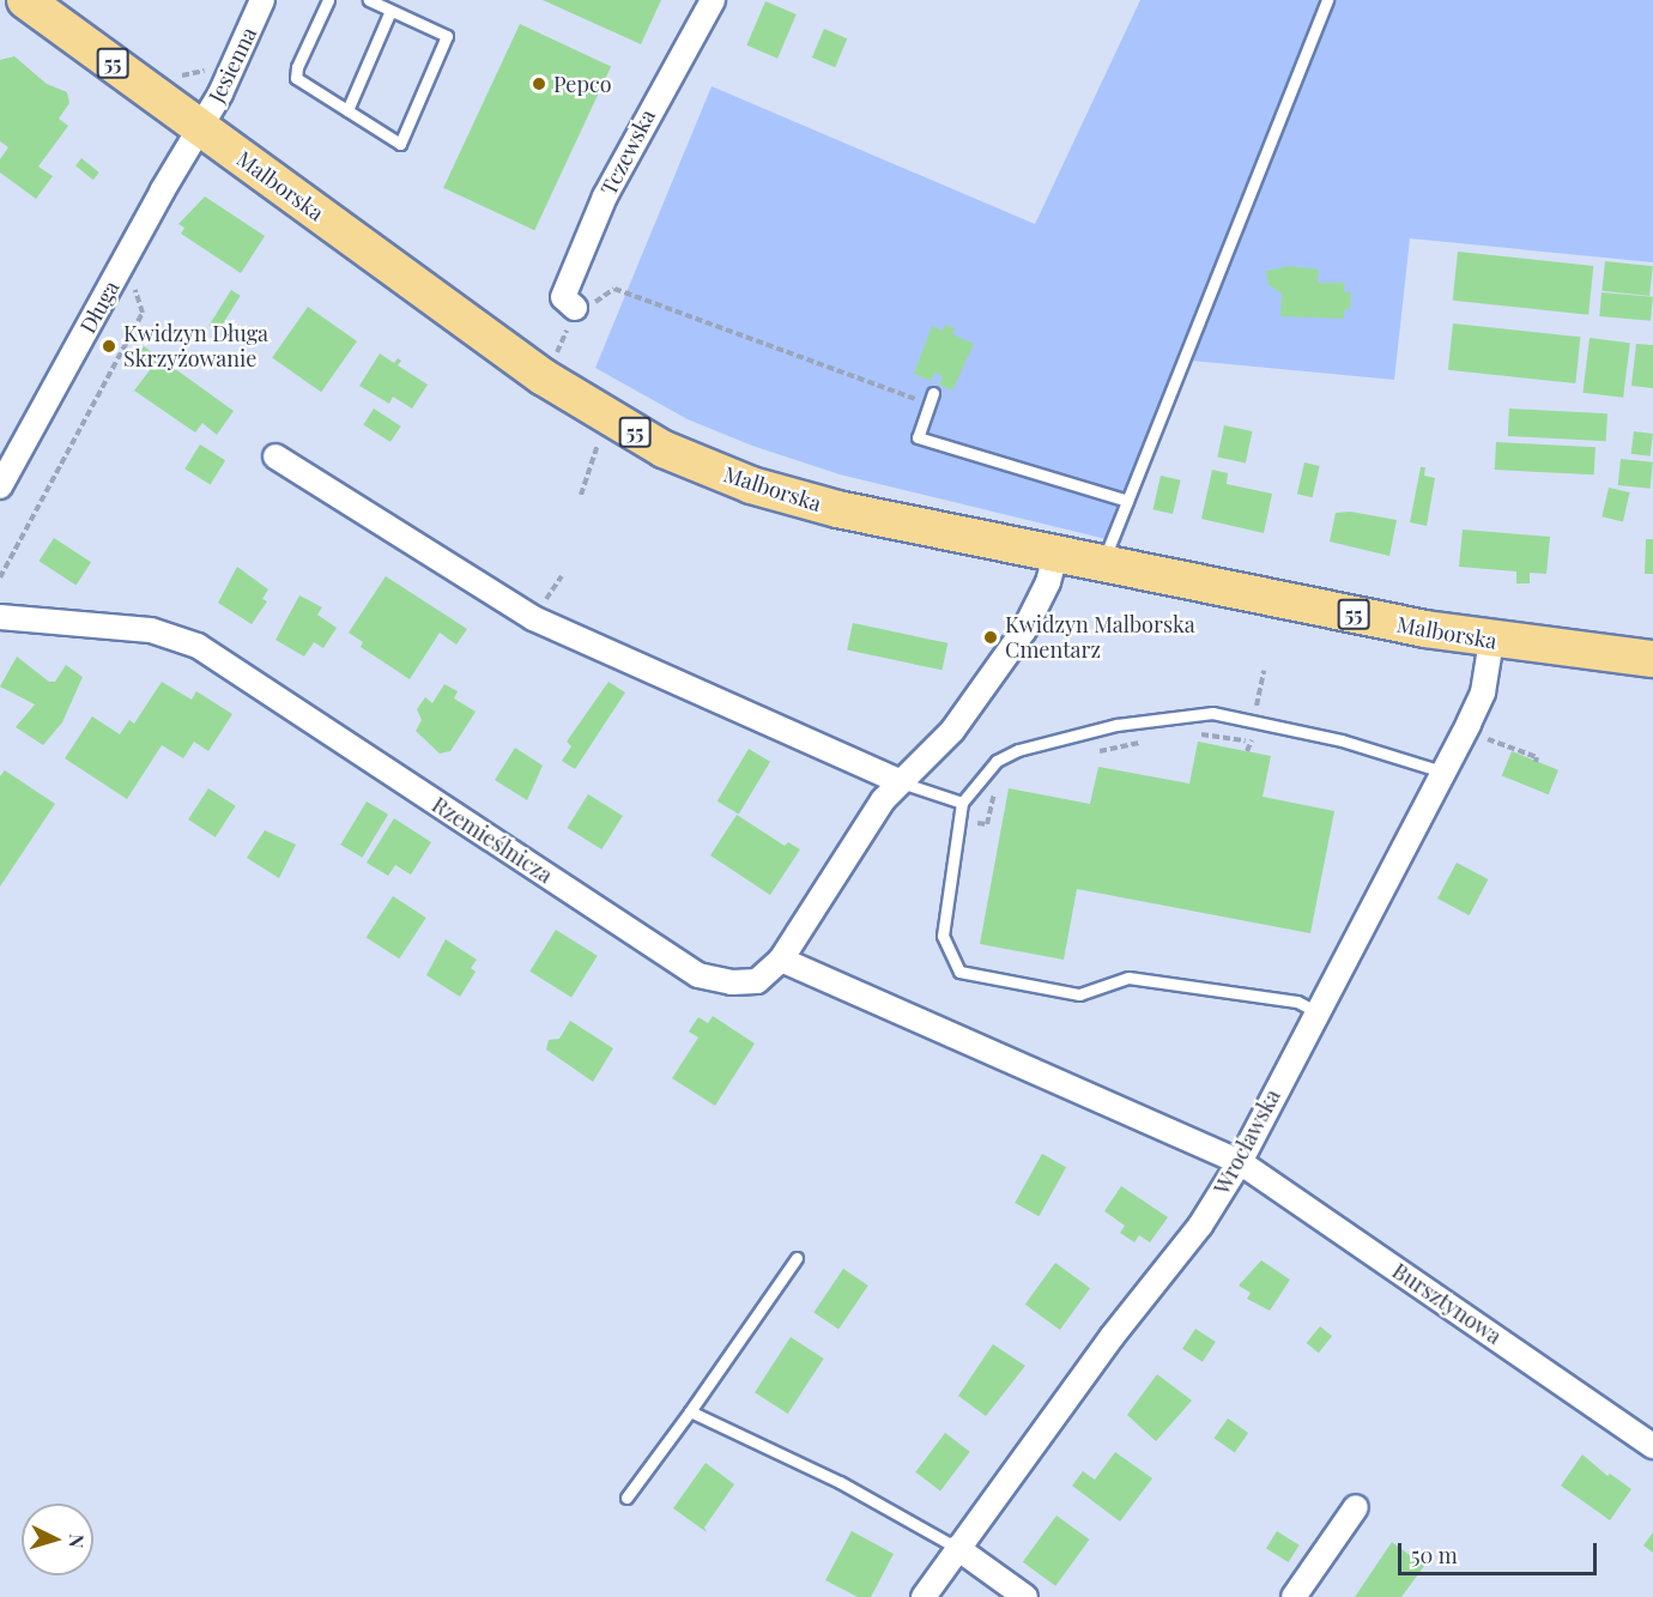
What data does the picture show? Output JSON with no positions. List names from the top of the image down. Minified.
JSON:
{"streets":{"main road":["55","Malborska"],"street":["Jesienna","Tczewska","Długa","Rzemieślnicza","Wrocławska","Bursztynowa"]},"crossings":[["Jesienna","Malborska"],["Jesienna","Długa"],["Malborska","Długa"],["Malborska","Rzemieślnicza"],["Malborska","Wrocławska"],["Rzemieślnicza","Bursztynowa"],["Wrocławska","Bursztynowa"]],"places":["Pepco","Kwidzyn Długa Skrzyżowanie","Kwidzyn Malborska Cmentarz"],"scale_bar":"50 m","north":"right"}
